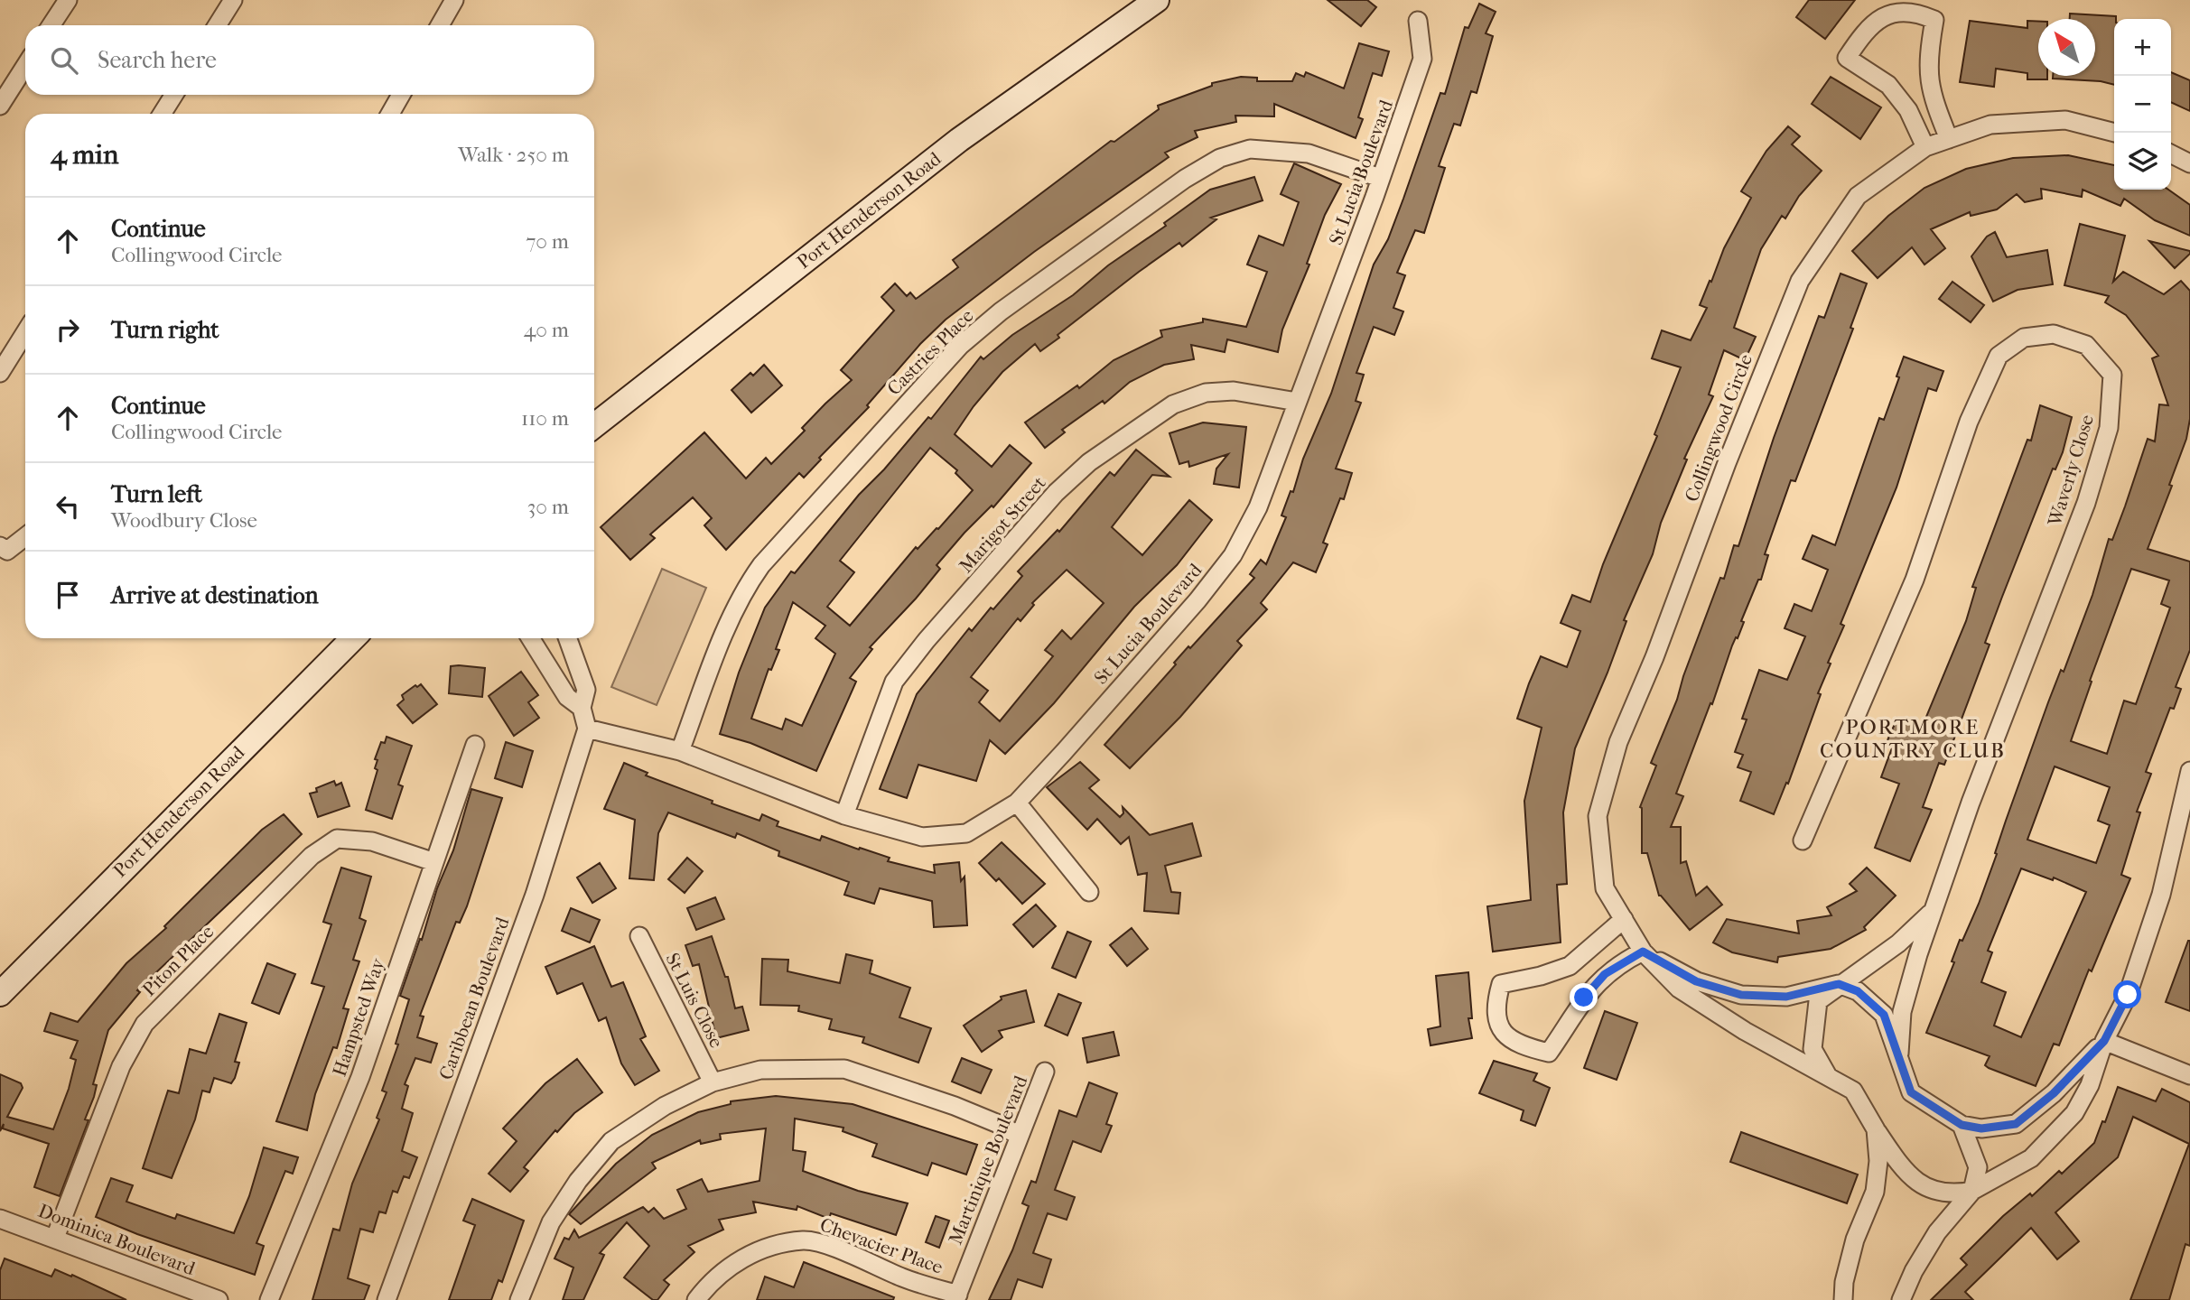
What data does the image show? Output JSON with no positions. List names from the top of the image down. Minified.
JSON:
{"streets":{"street":["St Lucia Boulevard","Port Henderson Road","Castries Place","Collingwood Circle","Waverly Close","Marigot Street","Piton Place","Caribbean Boulevard","St Luis Close","Hampsted Way","Martinique Boulevard","Dominica Boulevard","Chevacier Place"]},"crossings":[["St Lucia Boulevard","Castries Place"],["St Lucia Boulevard","Marigot Street"],["St Lucia Boulevard","Caribbean Boulevard"],["Piton Place","Hampsted Way"],["Piton Place","Dominica Boulevard"],["Martinique Boulevard","Chevacier Place"]],"districts":["PORTMORE COUNTRY CLUB"],"north":"top left","page":{"map_buttons":["+","−"],"search":"Search here","heading":["4 min","Walk · 250 m"],"list":[["Continue","Collingwood Circle","70 m"],["Turn right","40 m"],["Continue","Collingwood Circle","110 m"],["Turn left","Woodbury Close","30 m"],"Arrive at destination"]}}
